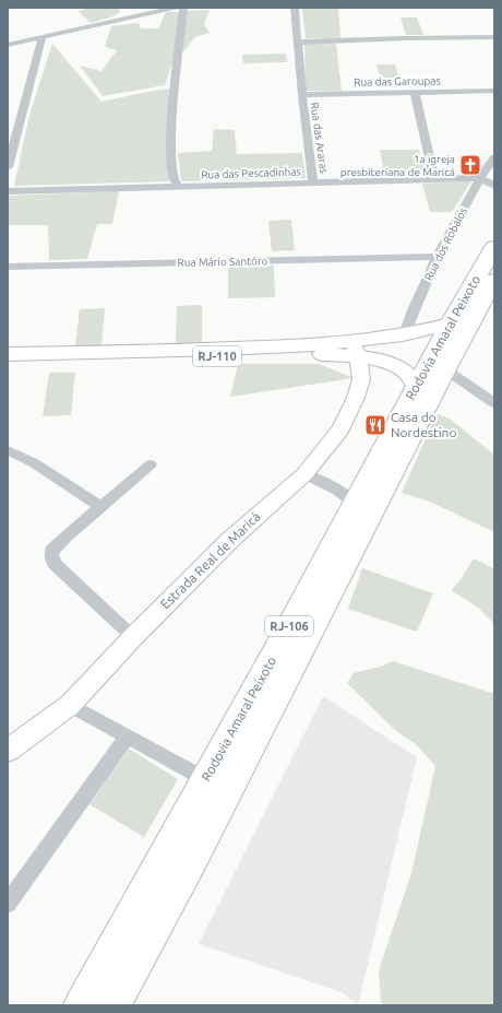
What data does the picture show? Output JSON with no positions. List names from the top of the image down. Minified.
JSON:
{"streets":{"highway":["Rodovia Amaral Peixoto","RJ-106"],"main road":["RJ-110","Estrada Real de Maricá"],"street":["Rua das Garoupas","Rua das Araras","Rua das Pescadinhas","Rua dos Robalos","Rua Mário Santóro"]},"crossings":[["Rua das Garoupas","Rua das Araras"],["Rua das Araras","Rua das Pescadinhas"],["Rua das Pescadinhas","Rua dos Robalos"],["Rua dos Robalos","Rua Mário Santóro"],["Rua dos Robalos","RJ-110"],["Rodovia Amaral Peixoto","RJ-110"],["RJ-110","Estrada Real de Maricá"]],"places":{"church":["1a igreja presbiteriana de Maricá"],"restaurant":["Casa do Nordestino"]}}
